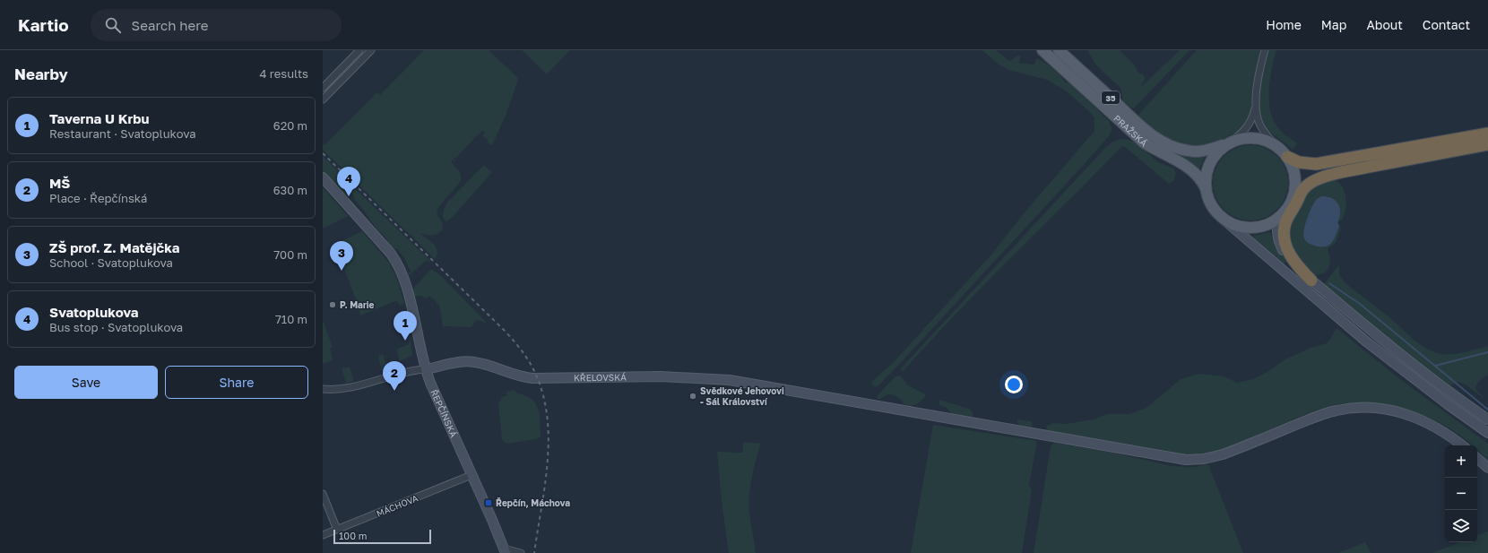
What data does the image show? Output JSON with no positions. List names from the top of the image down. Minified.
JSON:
{"streets":{"main road":["35","PRAŽSKÁ","KŘELOVSKÁ","ŘEPČÍNSKÁ"],"street":["MÁCHOVA"]},"crossings":[["KŘELOVSKÁ","ŘEPČÍNSKÁ"],["ŘEPČÍNSKÁ","MÁCHOVA"]],"places":{"other":["P. Marie","Svědkové Jehovovi - Sál Království"],"transit":["Řepčín, Máchova"]},"scale_bar":"100 m","page":{"header":"Kartio","search":"Search here","nav":["Home","Map","About","Contact"],"heading":["Nearby","4 results"],"list":[{"mark":"1","name":"Taverna U Krbu","note":"Restaurant · Svatoplukova","value":"620 m"},{"mark":"2","name":"MŠ","note":"Place · Řepčínská","value":"630 m"},{"mark":"3","name":"ZŠ prof. Z. Matějčka","note":"School · Svatoplukova","value":"700 m"},{"mark":"4","name":"Svatoplukova","note":"Bus stop · Svatoplukova","value":"710 m"}],"pins":["4","3","1","2"],"buttons":["Save","Share"],"map_buttons":["+","−"],"scale":"100 m"}}
